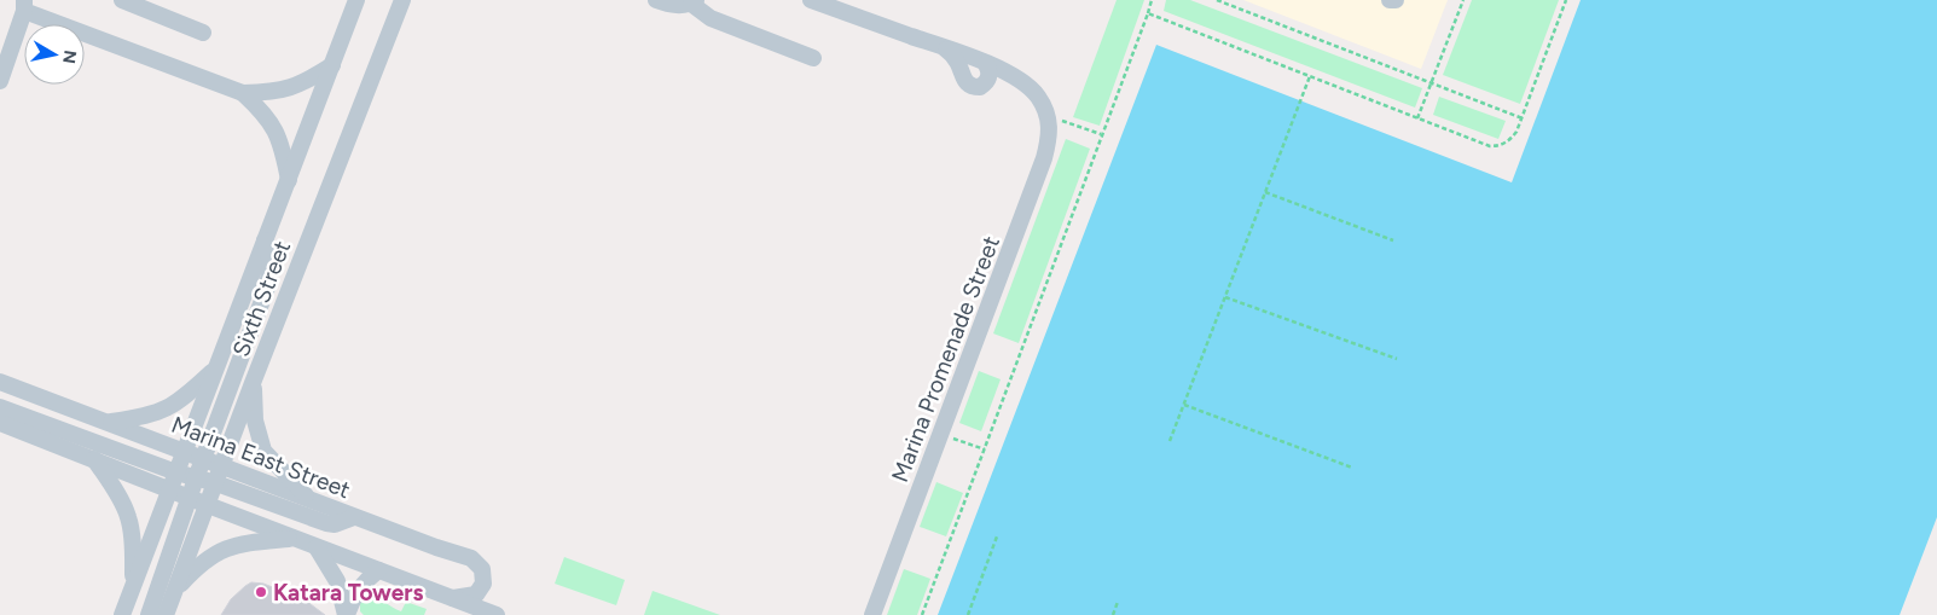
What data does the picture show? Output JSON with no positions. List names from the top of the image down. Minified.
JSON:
{"streets":{"street":["Sixth Street","Marina Promenade Street","Marina East Street"]},"crossings":[["Sixth Street","Marina East Street"]],"places":["Katara Towers"],"north":"right"}
